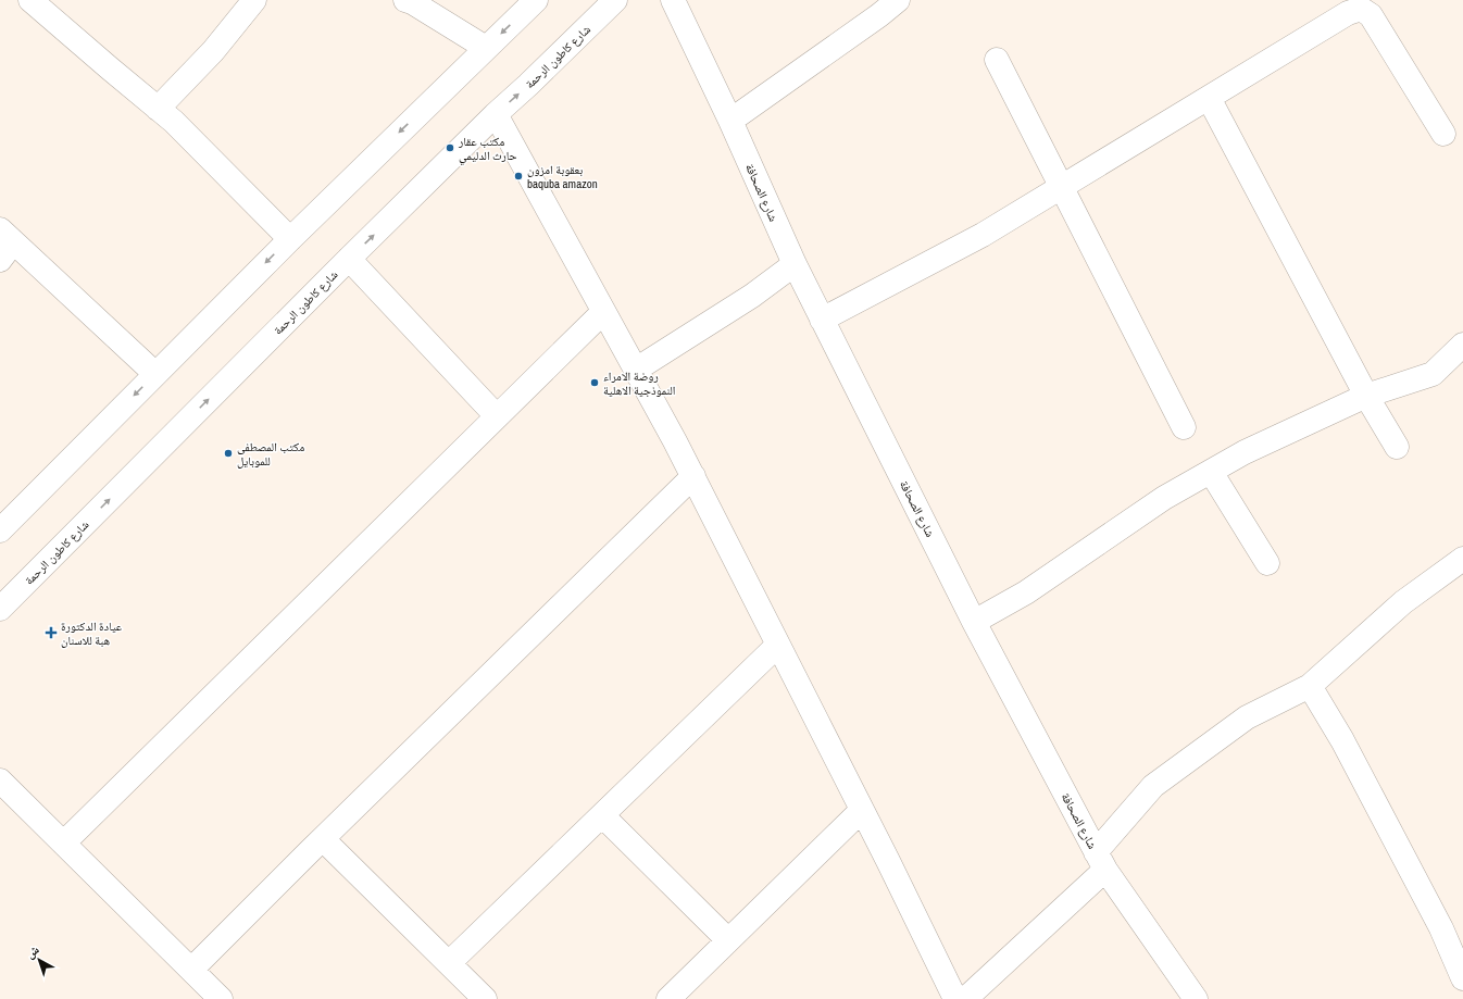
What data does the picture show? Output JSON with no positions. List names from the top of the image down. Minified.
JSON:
{"streets":{"street":["شارع كاطون الرحمة","شارع الصحافة"]},"places":{"other":["مكتب عقار حارث الدليمي","بعقوبة امزون baquba amazon","روضة الامراء النموذجية الاهلية","مكتب المصطفى للموبايل"],"health":["عيادة الدكتورة هبة للاسنان"]},"north":"top left"}
